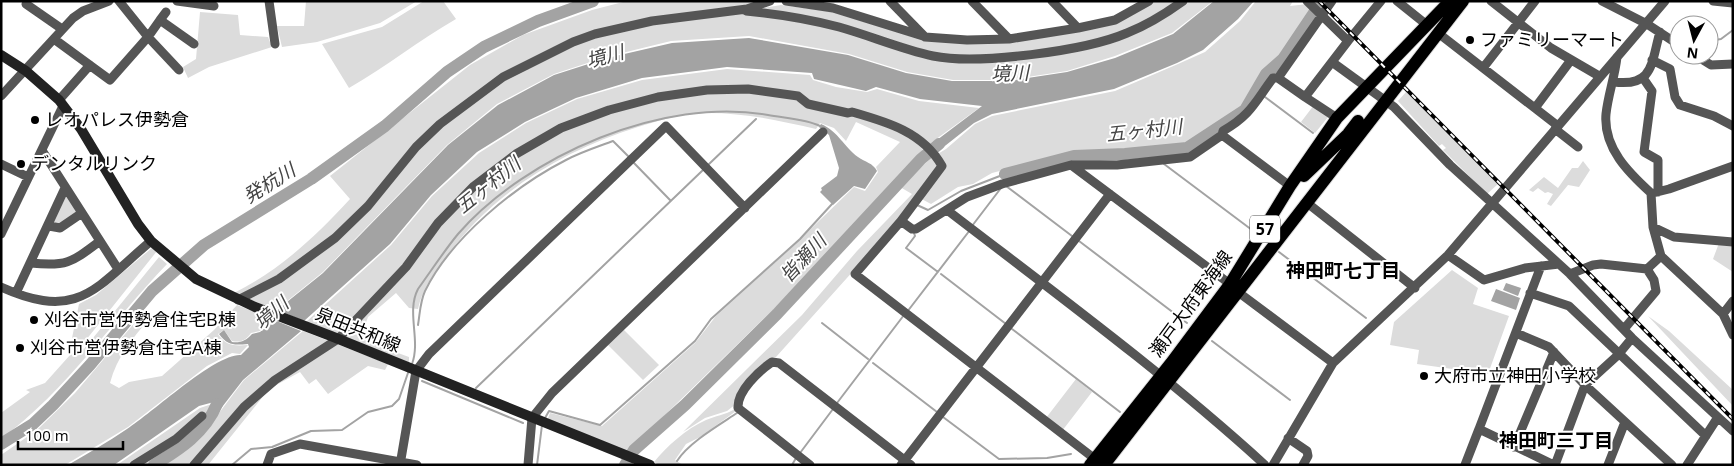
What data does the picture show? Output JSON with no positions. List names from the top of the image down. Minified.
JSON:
{"streets":{"main road":["57","瀬戸大府東海線","泉田共和線"]},"crossings":[["57","瀬戸大府東海線"]],"districts":["神田町七丁目","神田町三丁目"],"water":["境川","五ヶ村川","発杭川","皆瀬川"],"places":["ファミリーマート","レオパレス伊勢倉","デンタルリンク","刈谷市営伊勢倉住宅B棟","刈谷市営伊勢倉住宅A棟","大府市立神田小学校"],"scale_bar":"100 m","north":"bottom"}
